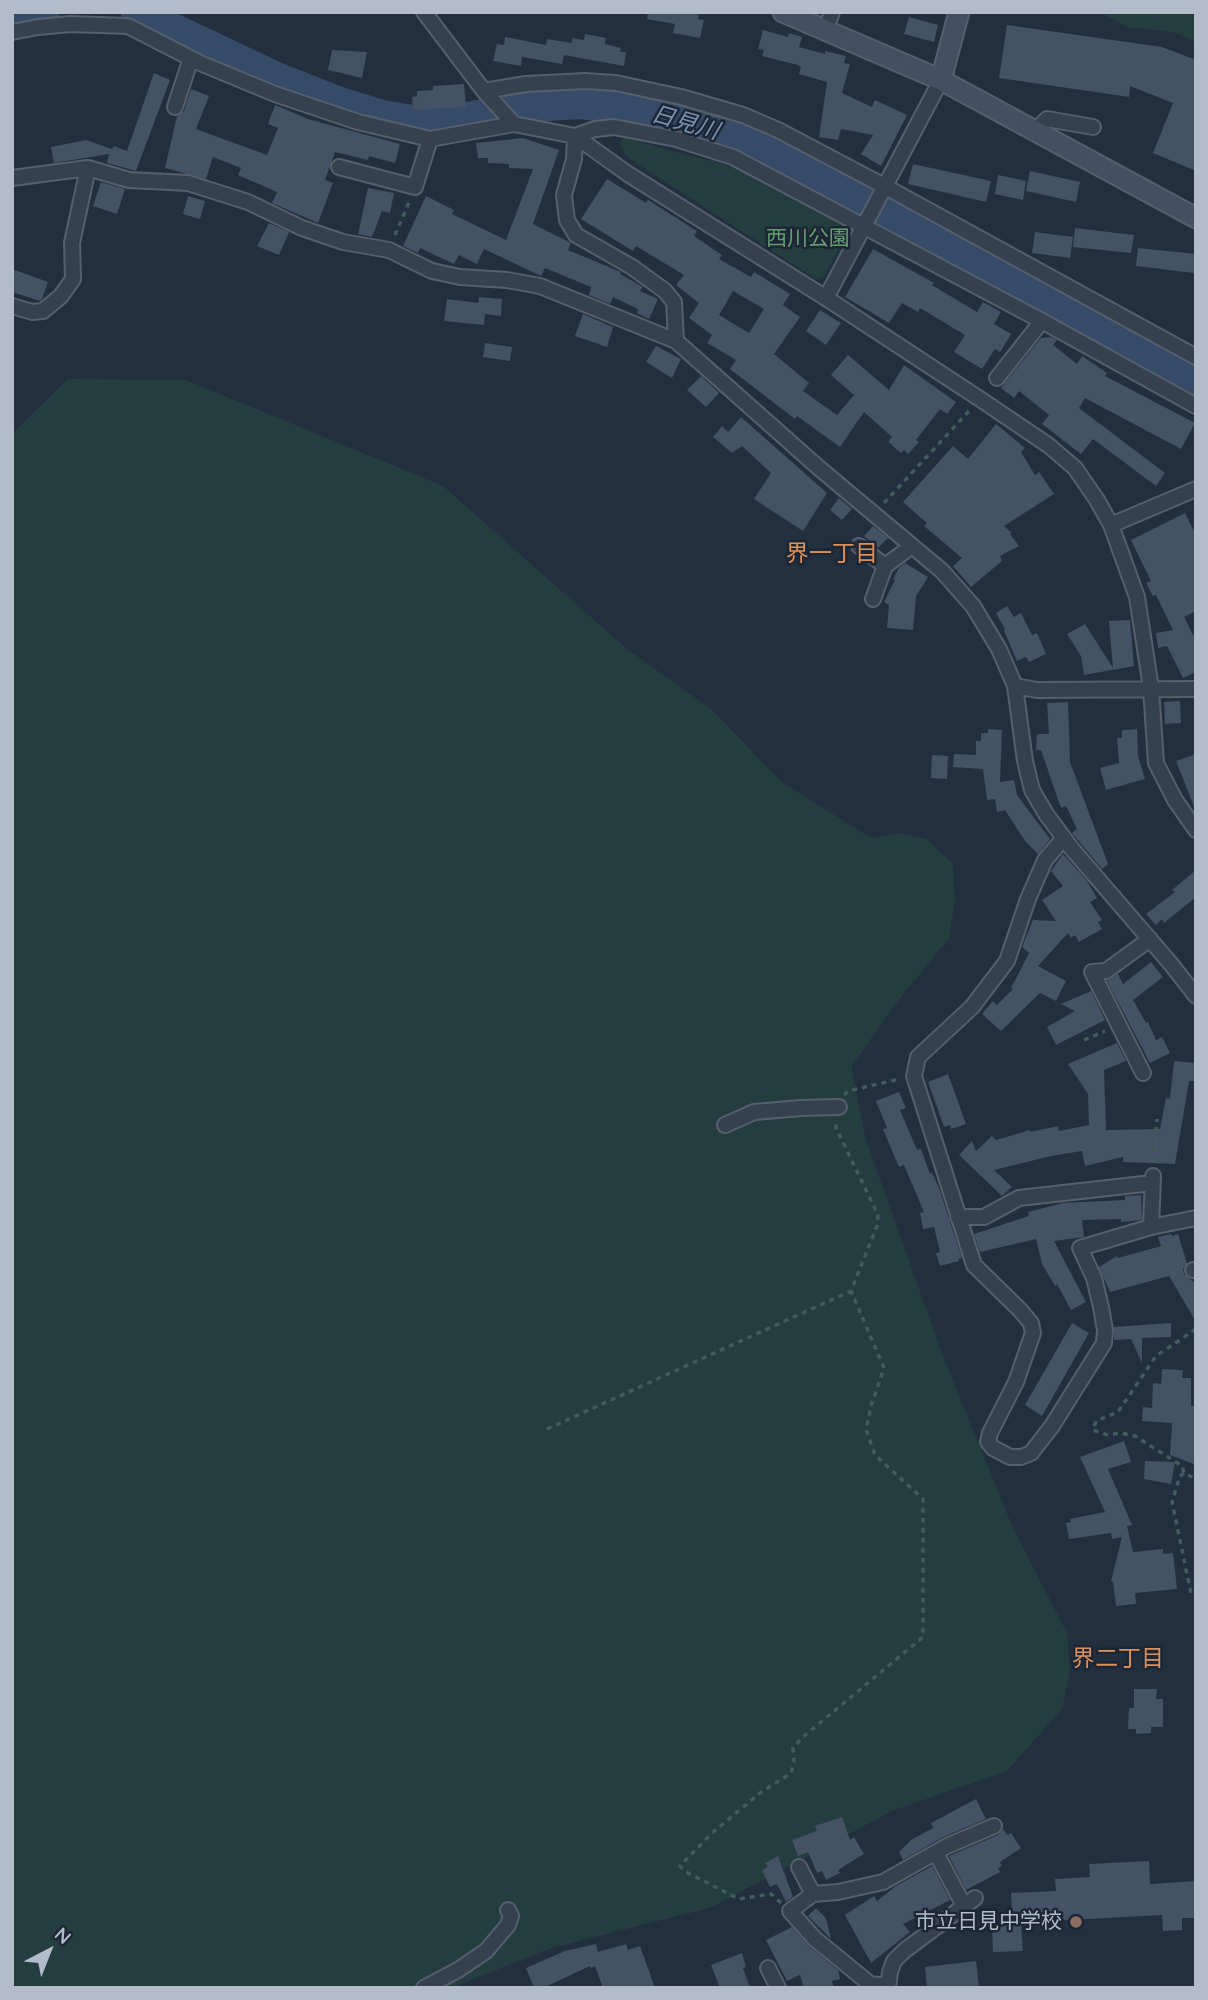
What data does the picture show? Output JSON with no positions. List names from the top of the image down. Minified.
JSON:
{"districts":["界一丁目","界二丁目"],"water":["日見川"],"parks":["西川公園"],"places":["市立日見中学校"],"north":"top right"}
